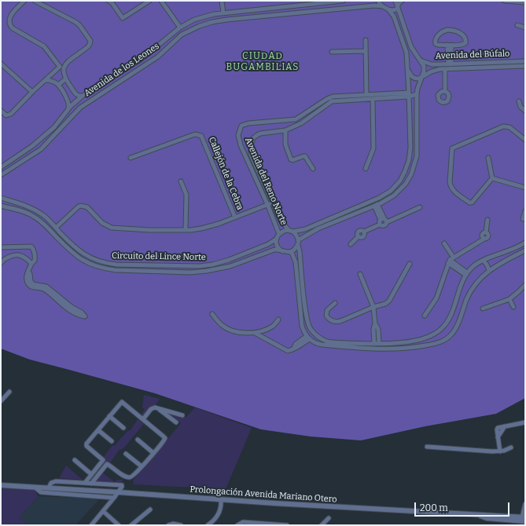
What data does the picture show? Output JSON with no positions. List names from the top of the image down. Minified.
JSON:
{"streets":{"street":["Avenida del Búfalo","Avenida de los Leones","Callejón de la Cebra","Avenida del Reno Norte","Circuito del Lince Norte","Prolongación Avenida Mariano Otero"]},"crossings":[["Avenida del Reno Norte","Circuito del Lince Norte"]],"districts":["CIUDAD BUGAMBILIAS"],"scale_bar":"200 m"}
